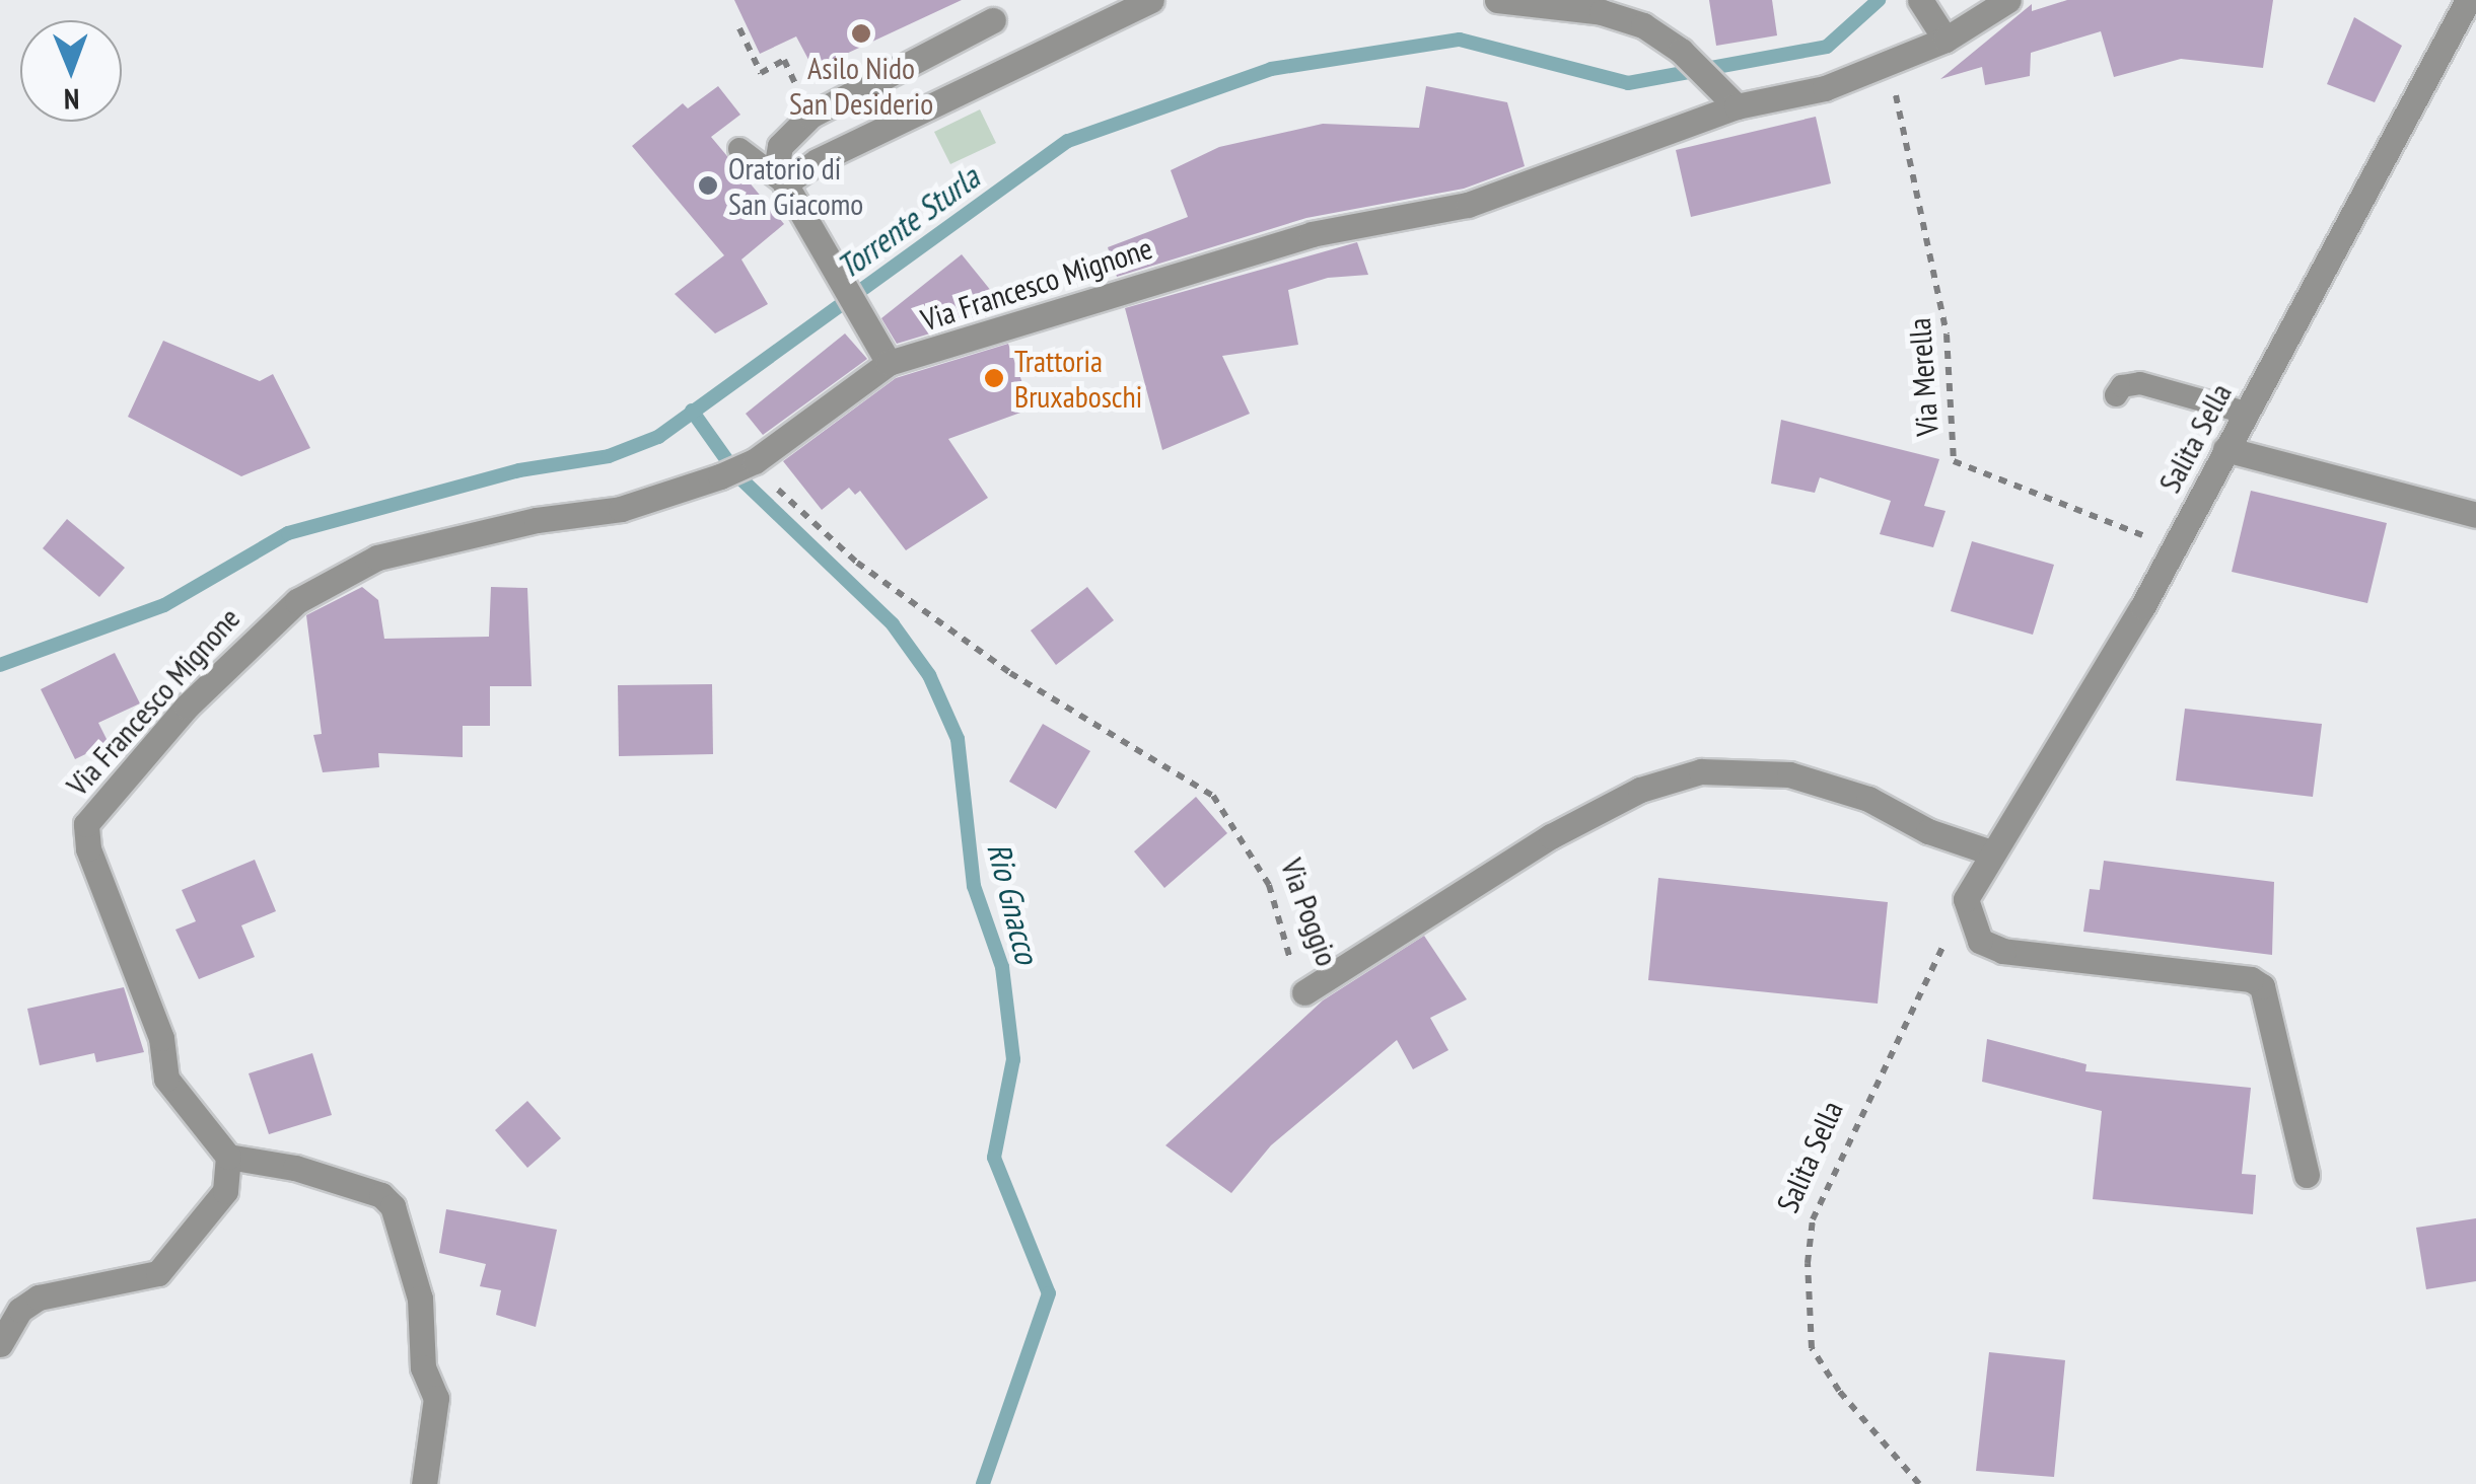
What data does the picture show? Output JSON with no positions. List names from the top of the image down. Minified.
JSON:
{"streets":{"street":["Via Francesco Mignone","Salita Sella","Via Poggio"],"path":["Via Merella"]},"crossings":[["Via Francesco Mignone","Via Poggio"],["Salita Sella","Via Poggio"]],"water":["Torrente Sturla","Rio Gnacco"],"places":["Asilo Nido San Desiderio","Oratorio di San Giacomo","Trattoria Bruxaboschi"],"north":"bottom"}
